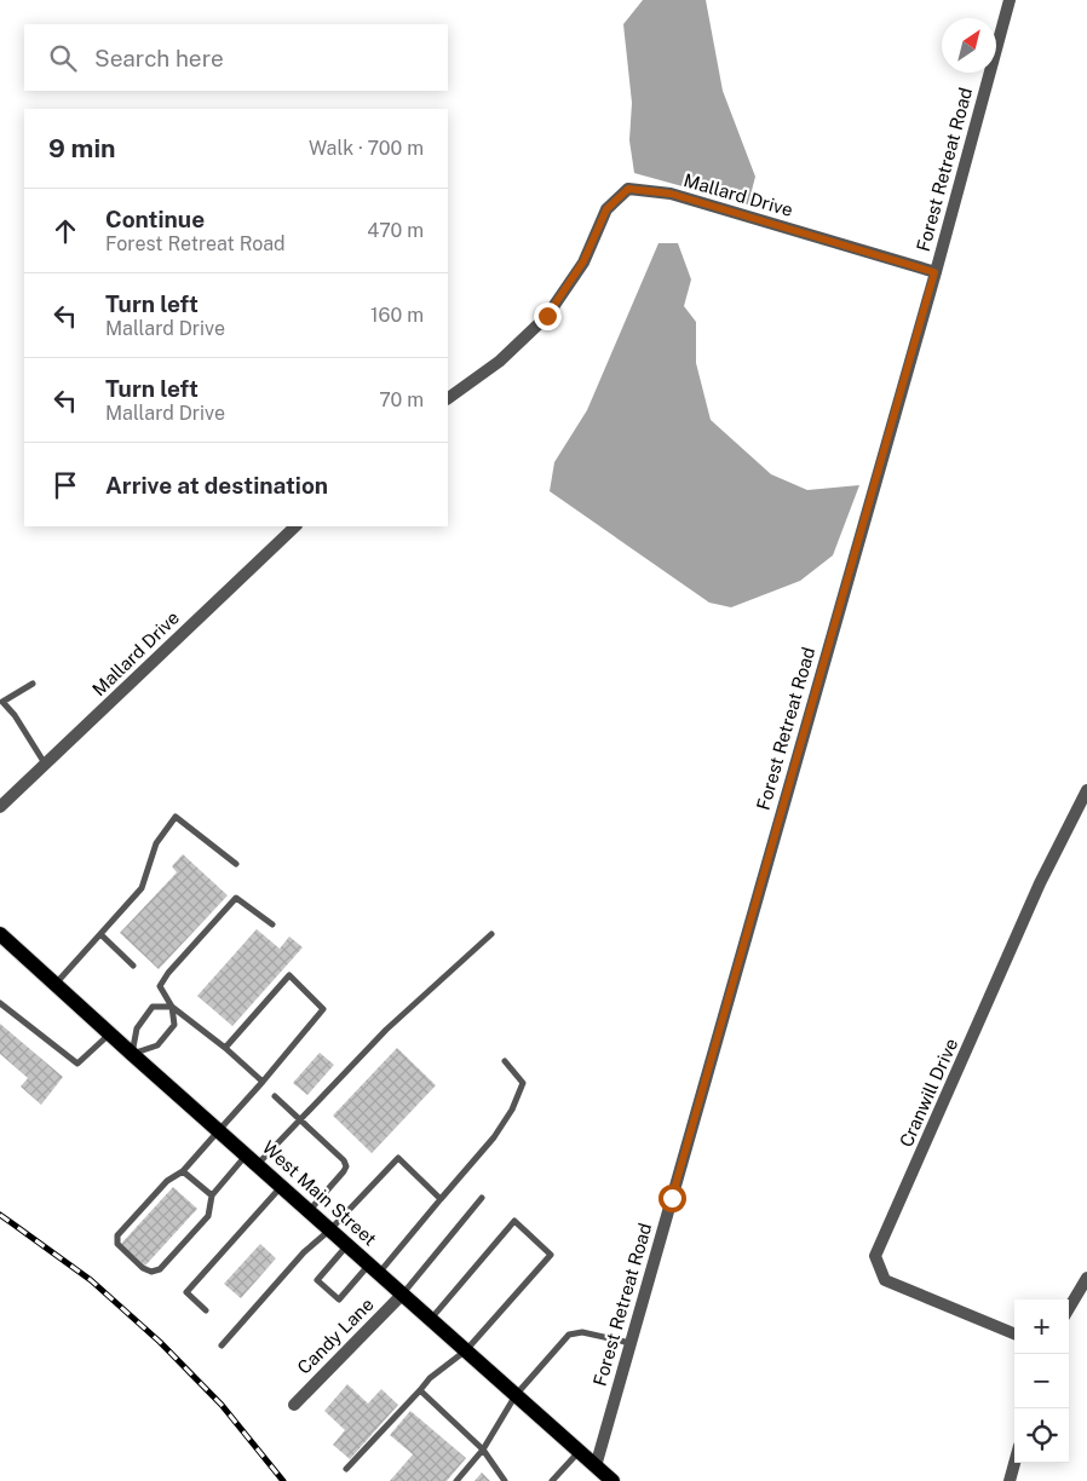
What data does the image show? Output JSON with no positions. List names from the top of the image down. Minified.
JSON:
{"streets":{"main road":["West Main Street"],"street":["Forest Retreat Road","Mallard Drive","Cranwill Drive","Candy Lane"]},"crossings":[["Forest Retreat Road","Mallard Drive"],["Forest Retreat Road","West Main Street"],["West Main Street","Candy Lane"]],"north":"top right","page":{"search":"Search here","heading":["9 min","Walk · 700 m"],"list":[["Continue","Forest Retreat Road","470 m"],["Turn left","Mallard Drive","160 m"],["Turn left","Mallard Drive","70 m"],"Arrive at destination"],"map_buttons":["+","−"]}}
